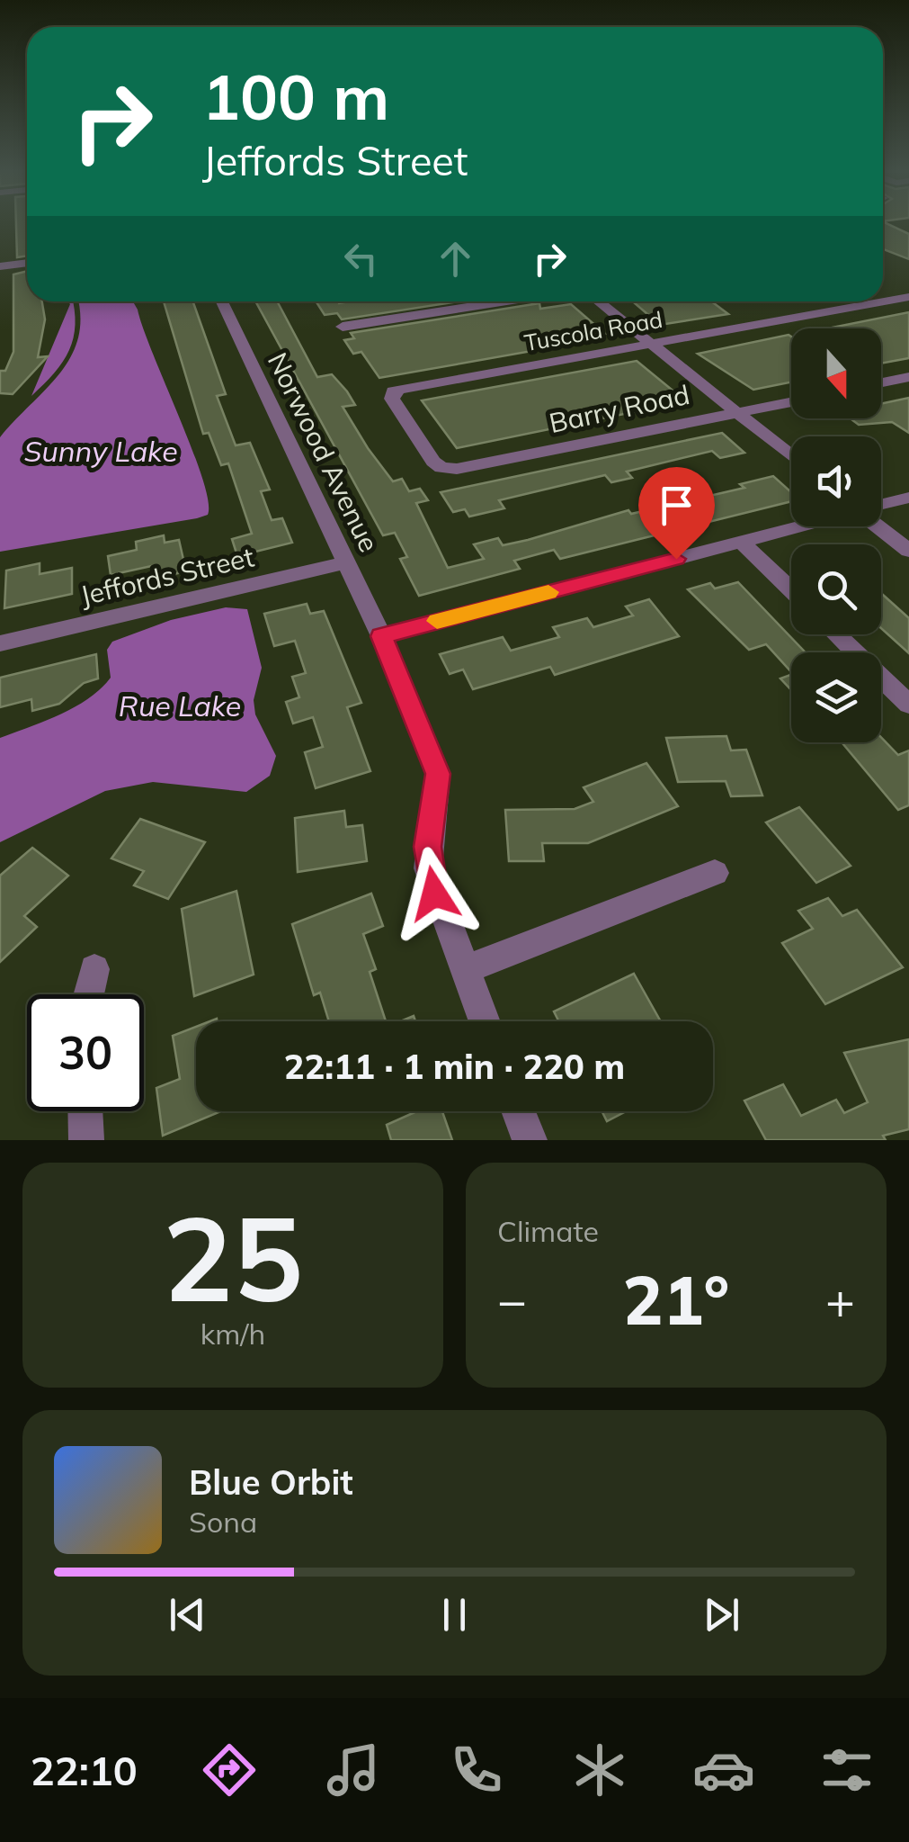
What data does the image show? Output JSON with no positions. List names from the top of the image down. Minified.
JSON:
{"streets":{"street":["Tuscola Road","Barry Road","Norwood Avenue","Jeffords Street"]},"crossings":[["Tuscola Road","Barry Road"],["Norwood Avenue","Jeffords Street"]],"water":["Sunny Lake","Rue Lake"],"north":"bottom","page":{"turn":["100 m","Jeffords Street"],"limit":"30","trip":"22:11 · 1 min · 220 m","tile":[["25","km/h"],"Climate"],"heat":["−","21°","+"],"song":["Blue Orbit","Sona"],"tabs":"22:10"}}
